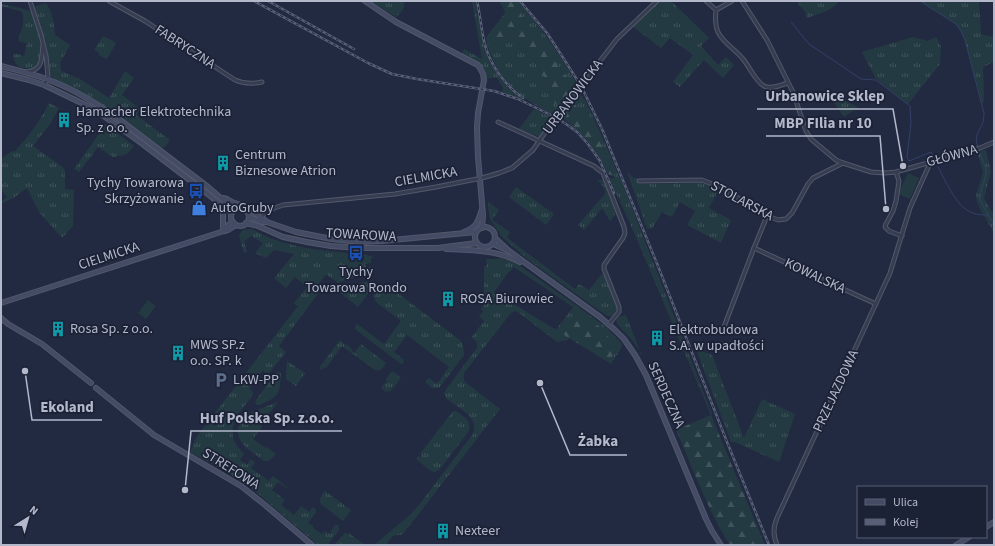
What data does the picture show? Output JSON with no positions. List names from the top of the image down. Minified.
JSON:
{"streets":{"street":["FABRYCZNA","URBANOWICKA","GŁÓWNA","CIELMICKA","STOLARSKA","TOWAROWA","KOWALSKA","PRZEJAZDOWA","SERDECZNA","STREFOWA"]},"crossings":[["URBANOWICKA","CIELMICKA"],["GŁÓWNA","STOLARSKA"],["GŁÓWNA","PRZEJAZDOWA"],["CIELMICKA","TOWAROWA"],["KOWALSKA","PRZEJAZDOWA"]],"places":{"building":["Hamacher Elektrotechnika Sp. z o.o.","Centrum Biznesowe Atrion","ROSA Biurowiec","Rosa Sp. z o.o.","Elektrobudowa S.A. w upadłości","MWS SP.z o.o. SP. k","Nexteer"],"other":["Urbanowice Sklep","MBP FIlia nr 10","Ekoland","Żabka","Huf Polska Sp. z.o.o."],"bus stop":["Tychy Towarowa Skrzyżowanie","Tychy Towarowa Rondo"],"shop":["AutoGruby"],"parking":["LKW-PP"]},"legend":["Ulica","Kolej"],"north":"top right"}
